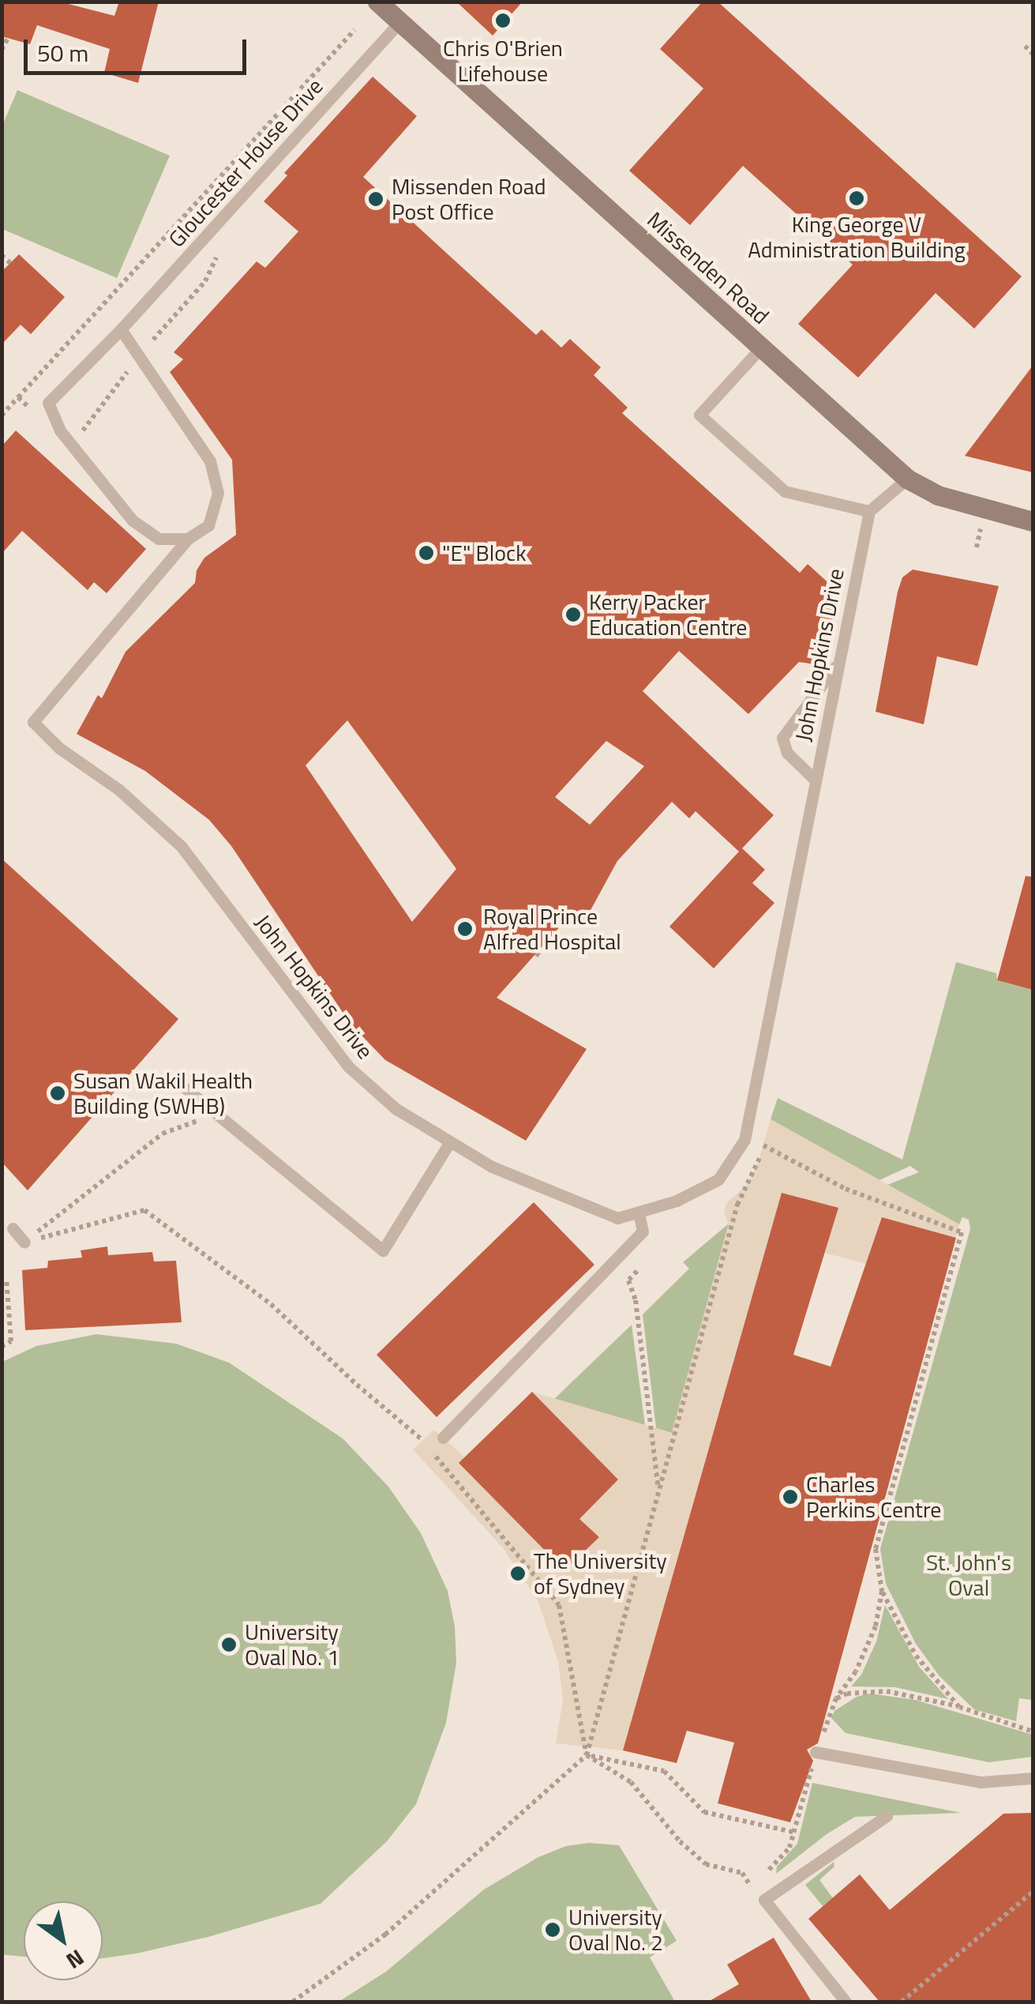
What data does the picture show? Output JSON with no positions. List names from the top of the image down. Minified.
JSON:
{"streets":{"street":["Missenden Road"],"lane":["Gloucester House Drive","John Hopkins Drive"]},"crossings":[["Gloucester House Drive","Missenden Road"]],"parks":["St. John's Oval"],"places":["Chris O'Brien Lifehouse","King George V Administration Building","Missenden Road Post Office","\"E\" Block","Kerry Packer Education Centre","Royal Prince Alfred Hospital","Susan Wakil Health Building (SWHB)","Charles Perkins Centre","The University of Sydney","University Oval No. 1","University Oval No. 2"],"scale_bar":"50 m","north":"bottom right"}
